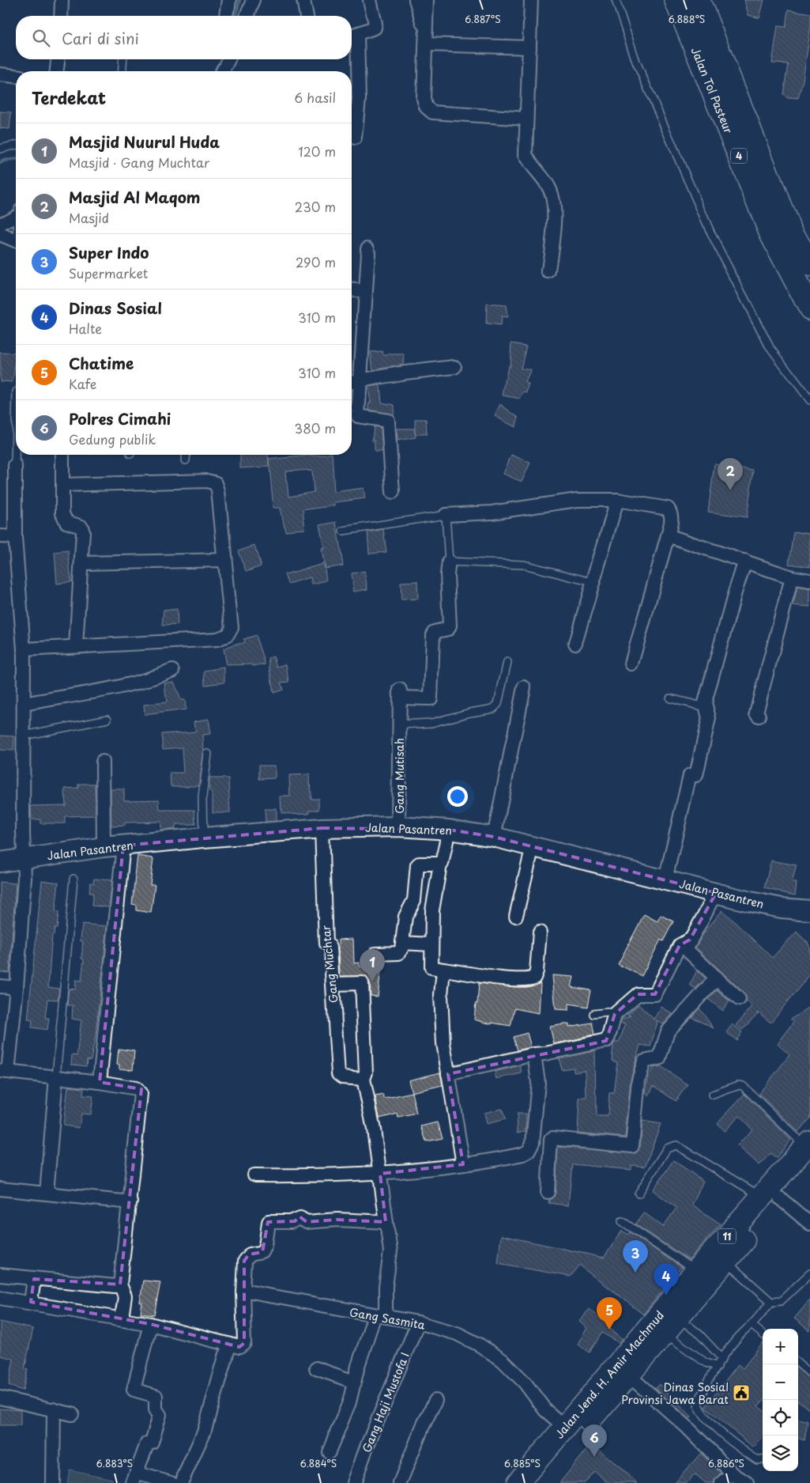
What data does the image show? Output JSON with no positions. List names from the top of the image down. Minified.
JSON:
{"streets":{"highway":["Jalan Tol Pasteur","4","11","Jalan Jend. H. Amir Machmud"],"main road":["Jalan Pasantren"],"street":["Gang Mutisah","Gang Muchtar","Gang Sasmita","Gang Haji Mustofa I"]},"crossings":[["Gang Mutisah","Jalan Pasantren"],["Jalan Pasantren","Gang Muchtar"],["Gang Sasmita","Jalan Jend. H. Amir Machmud"],["Gang Sasmita","Gang Haji Mustofa I"]],"places":{"public building":["Dinas Sosial Provinsi Jawa Barat"]},"page":{"search":"Cari di sini","heading":["Terdekat","6 hasil"],"list":[{"mark":"1","name":"Masjid Nuurul Huda","note":"Masjid · Gang Muchtar","value":"120 m"},{"mark":"2","name":"Masjid Al Maqom","note":"Masjid","value":"230 m"},{"mark":"3","name":"Super Indo","note":"Supermarket","value":"290 m"},{"mark":"4","name":"Dinas Sosial","note":"Halte","value":"310 m"},{"mark":"5","name":"Chatime","note":"Kafe","value":"310 m"},{"mark":"6","name":"Polres Cimahi","note":"Gedung publik","value":"380 m"}],"pins":["2","1","3","4","5","6"],"map_buttons":["+","−"]},"coordinates":["6.887°S","6.888°S","6.883°S","6.884°S","6.885°S","6.886°S"]}
